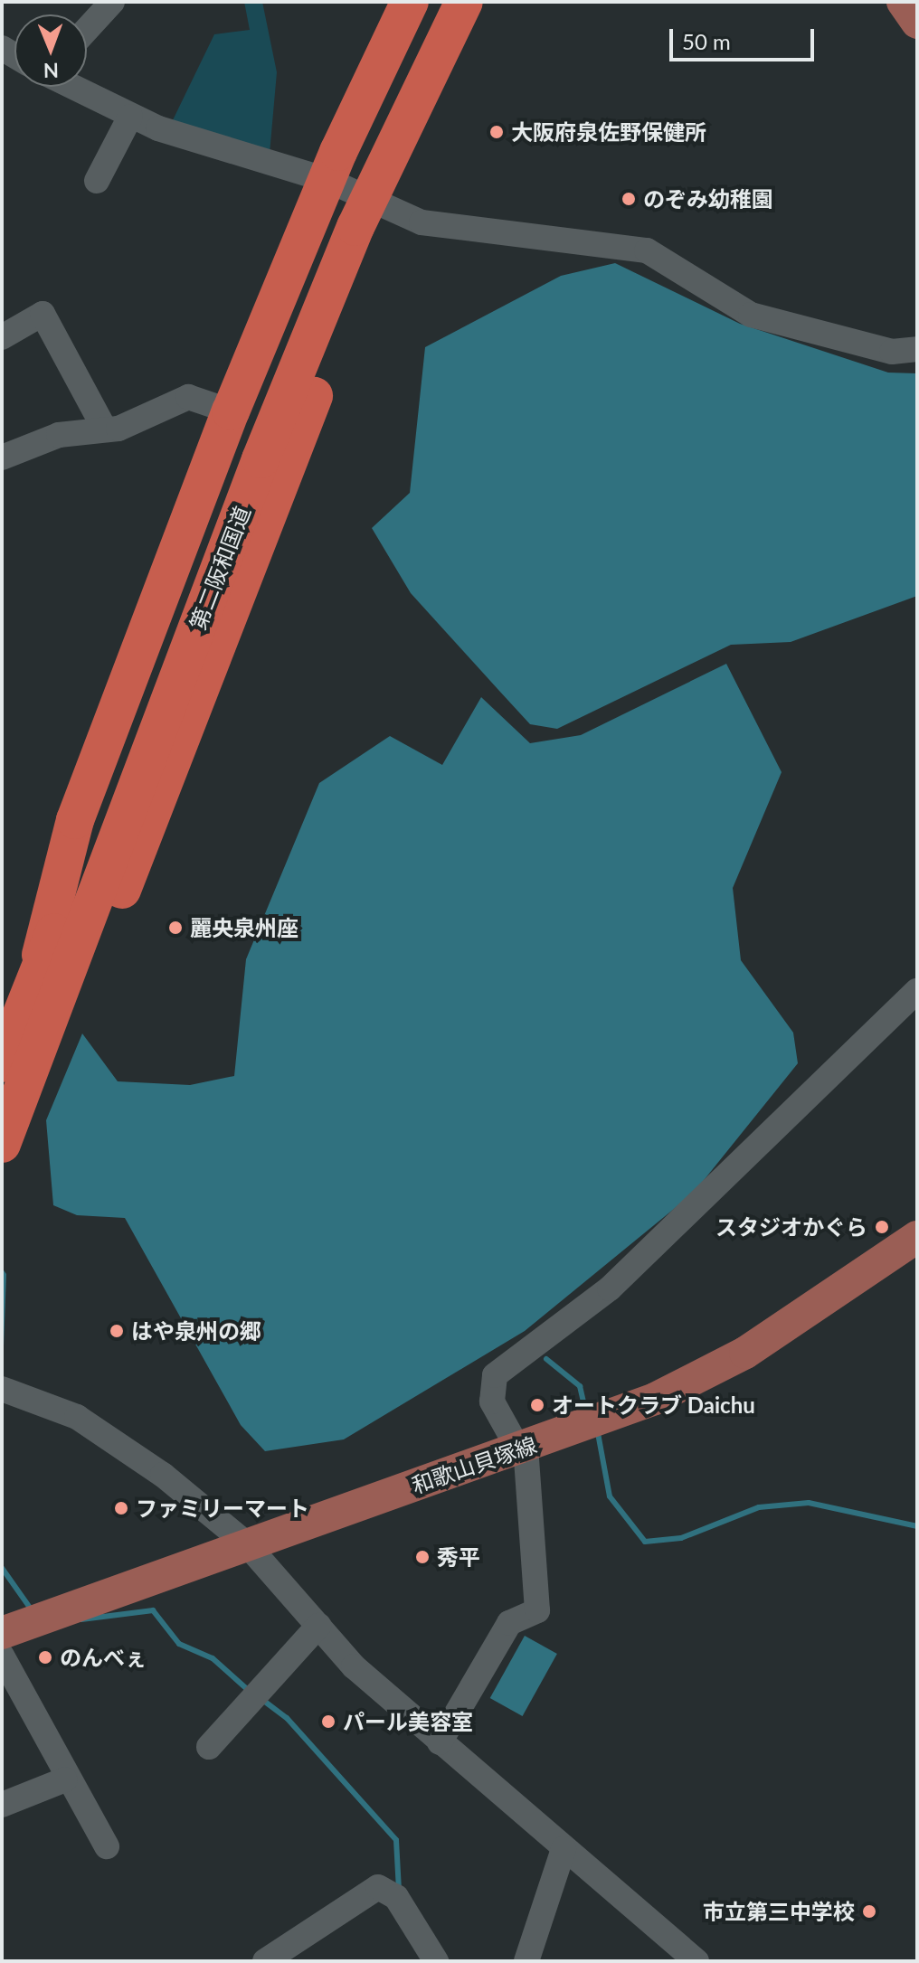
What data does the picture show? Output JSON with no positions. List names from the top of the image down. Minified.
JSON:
{"streets":{"highway":["第二阪和国道"],"main road":["和歌山貝塚線"]},"places":["大阪府泉佐野保健所","のぞみ幼稚園","麗央泉州座","スタジオかぐら","はや泉州の郷","オートクラブ Daichu","ファミリーマート","秀平","のんべぇ","パール美容室","市立第三中学校"],"scale_bar":"50 m","north":"bottom"}
